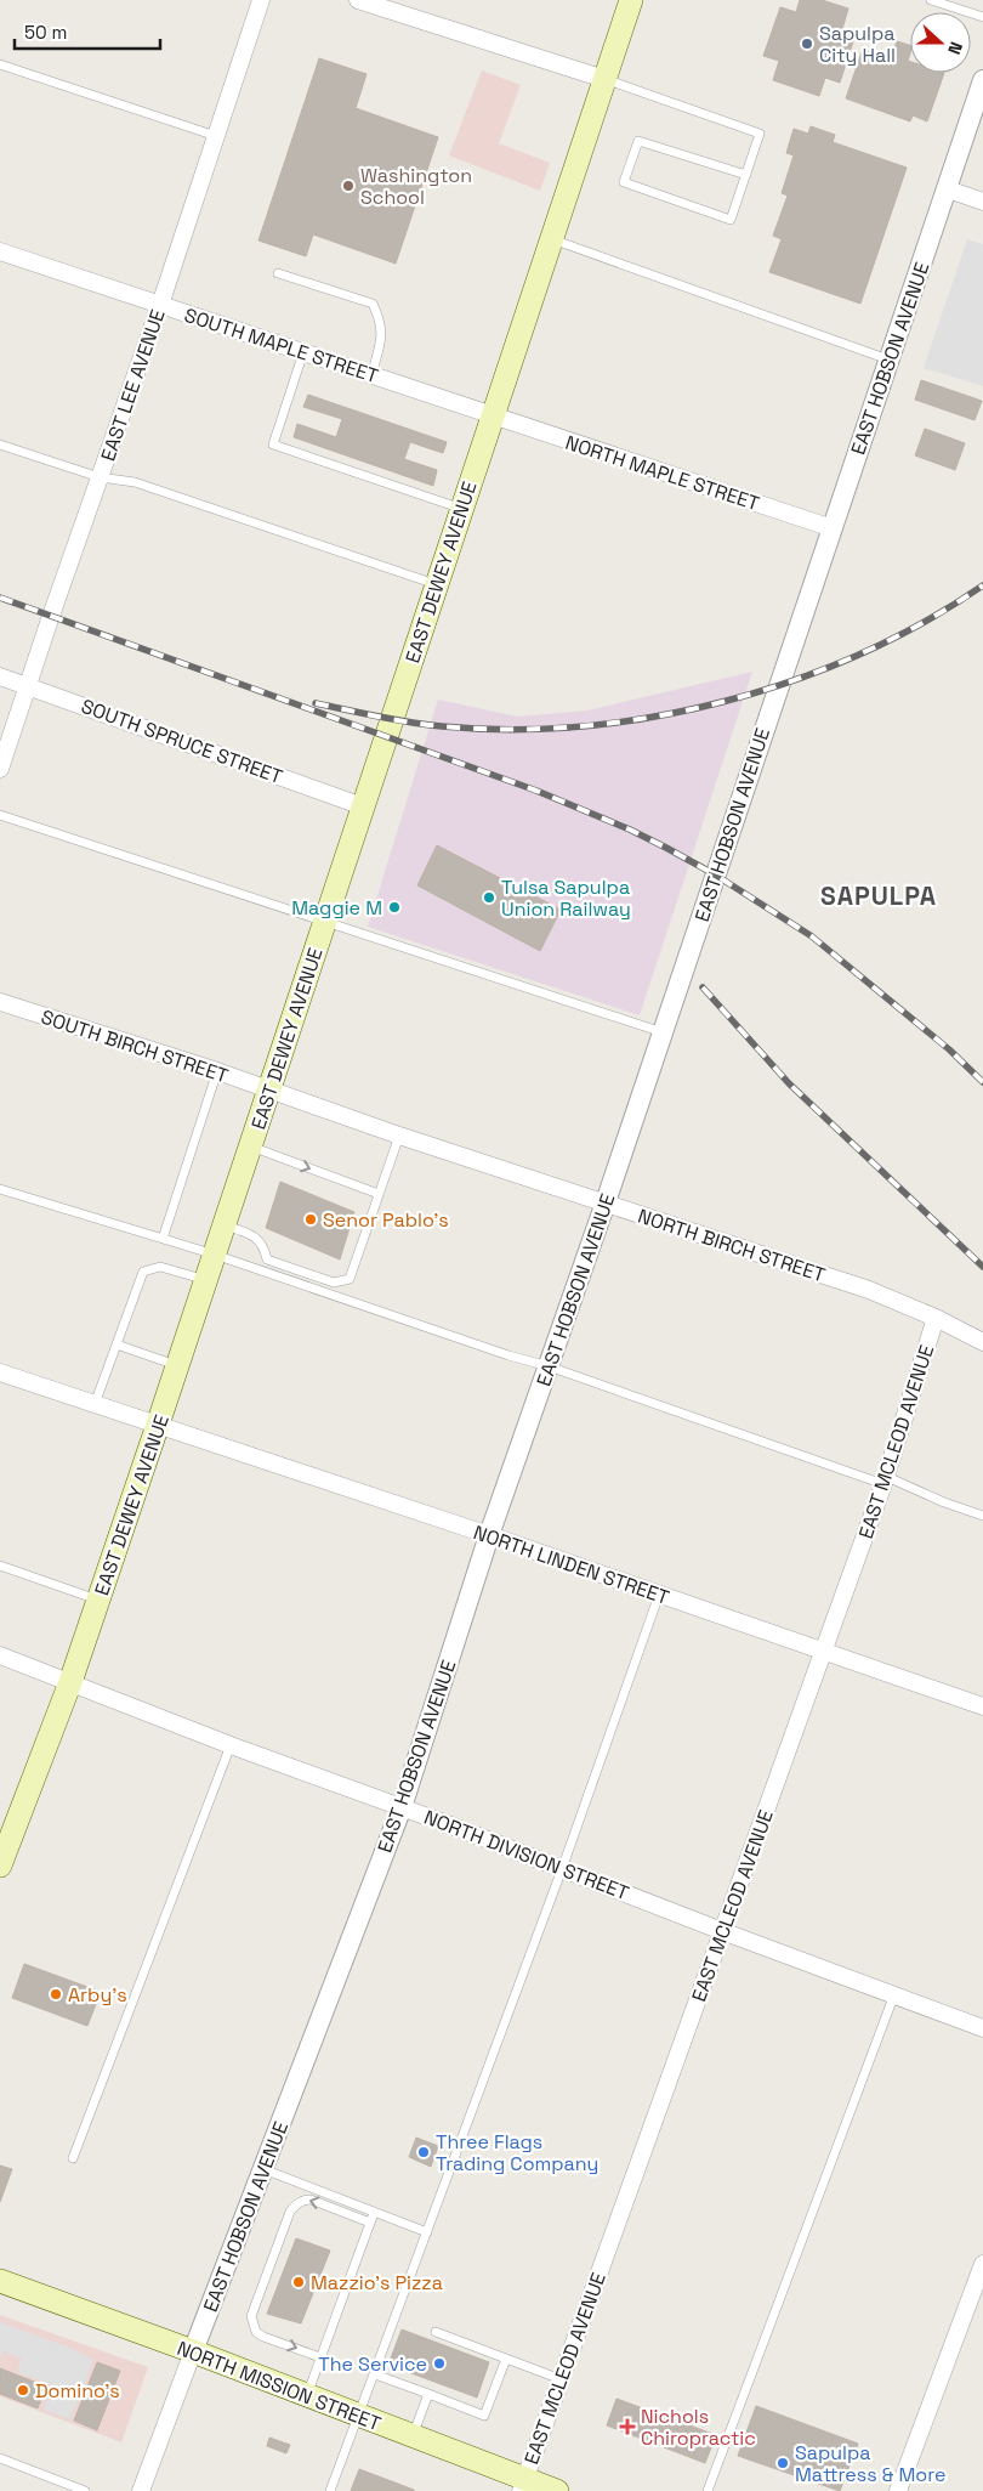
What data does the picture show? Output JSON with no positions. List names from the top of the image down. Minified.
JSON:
{"streets":{"main road":["EAST DEWEY AVENUE","NORTH MISSION STREET"],"street":["SOUTH MAPLE STREET","EAST HOBSON AVENUE","EAST LEE AVENUE","NORTH MAPLE STREET","SOUTH SPRUCE STREET","SOUTH BIRCH STREET","NORTH BIRCH STREET","EAST MCLEOD AVENUE","NORTH LINDEN STREET","NORTH DIVISION STREET"]},"crossings":[["SOUTH MAPLE STREET","EAST LEE AVENUE"],["SOUTH MAPLE STREET","NORTH MAPLE STREET"],["SOUTH MAPLE STREET","EAST DEWEY AVENUE"],["EAST HOBSON AVENUE","NORTH MAPLE STREET"],["EAST HOBSON AVENUE","NORTH BIRCH STREET"],["EAST HOBSON AVENUE","NORTH LINDEN STREET"],["EAST HOBSON AVENUE","NORTH DIVISION STREET"],["EAST HOBSON AVENUE","NORTH MISSION STREET"],["EAST LEE AVENUE","SOUTH SPRUCE STREET"],["NORTH MAPLE STREET","EAST DEWEY AVENUE"],["EAST DEWEY AVENUE","SOUTH SPRUCE STREET"],["EAST DEWEY AVENUE","SOUTH BIRCH STREET"],["EAST DEWEY AVENUE","NORTH BIRCH STREET"],["EAST DEWEY AVENUE","NORTH LINDEN STREET"],["EAST DEWEY AVENUE","NORTH DIVISION STREET"],["SOUTH BIRCH STREET","NORTH BIRCH STREET"],["NORTH BIRCH STREET","EAST MCLEOD AVENUE"],["EAST MCLEOD AVENUE","NORTH LINDEN STREET"],["EAST MCLEOD AVENUE","NORTH DIVISION STREET"],["EAST MCLEOD AVENUE","NORTH MISSION STREET"]],"districts":["SAPULPA"],"places":{"other":["Sapulpa City Hall","Washington School","Tulsa Sapulpa Union Railway","Maggie M","Senor Pablo's","Arby's","Three Flags Trading Company","Mazzio's Pizza","The Service","Domino's","Sapulpa Mattress & More"],"health":["Nichols Chiropractic"]},"scale_bar":"50 m","north":"right"}
